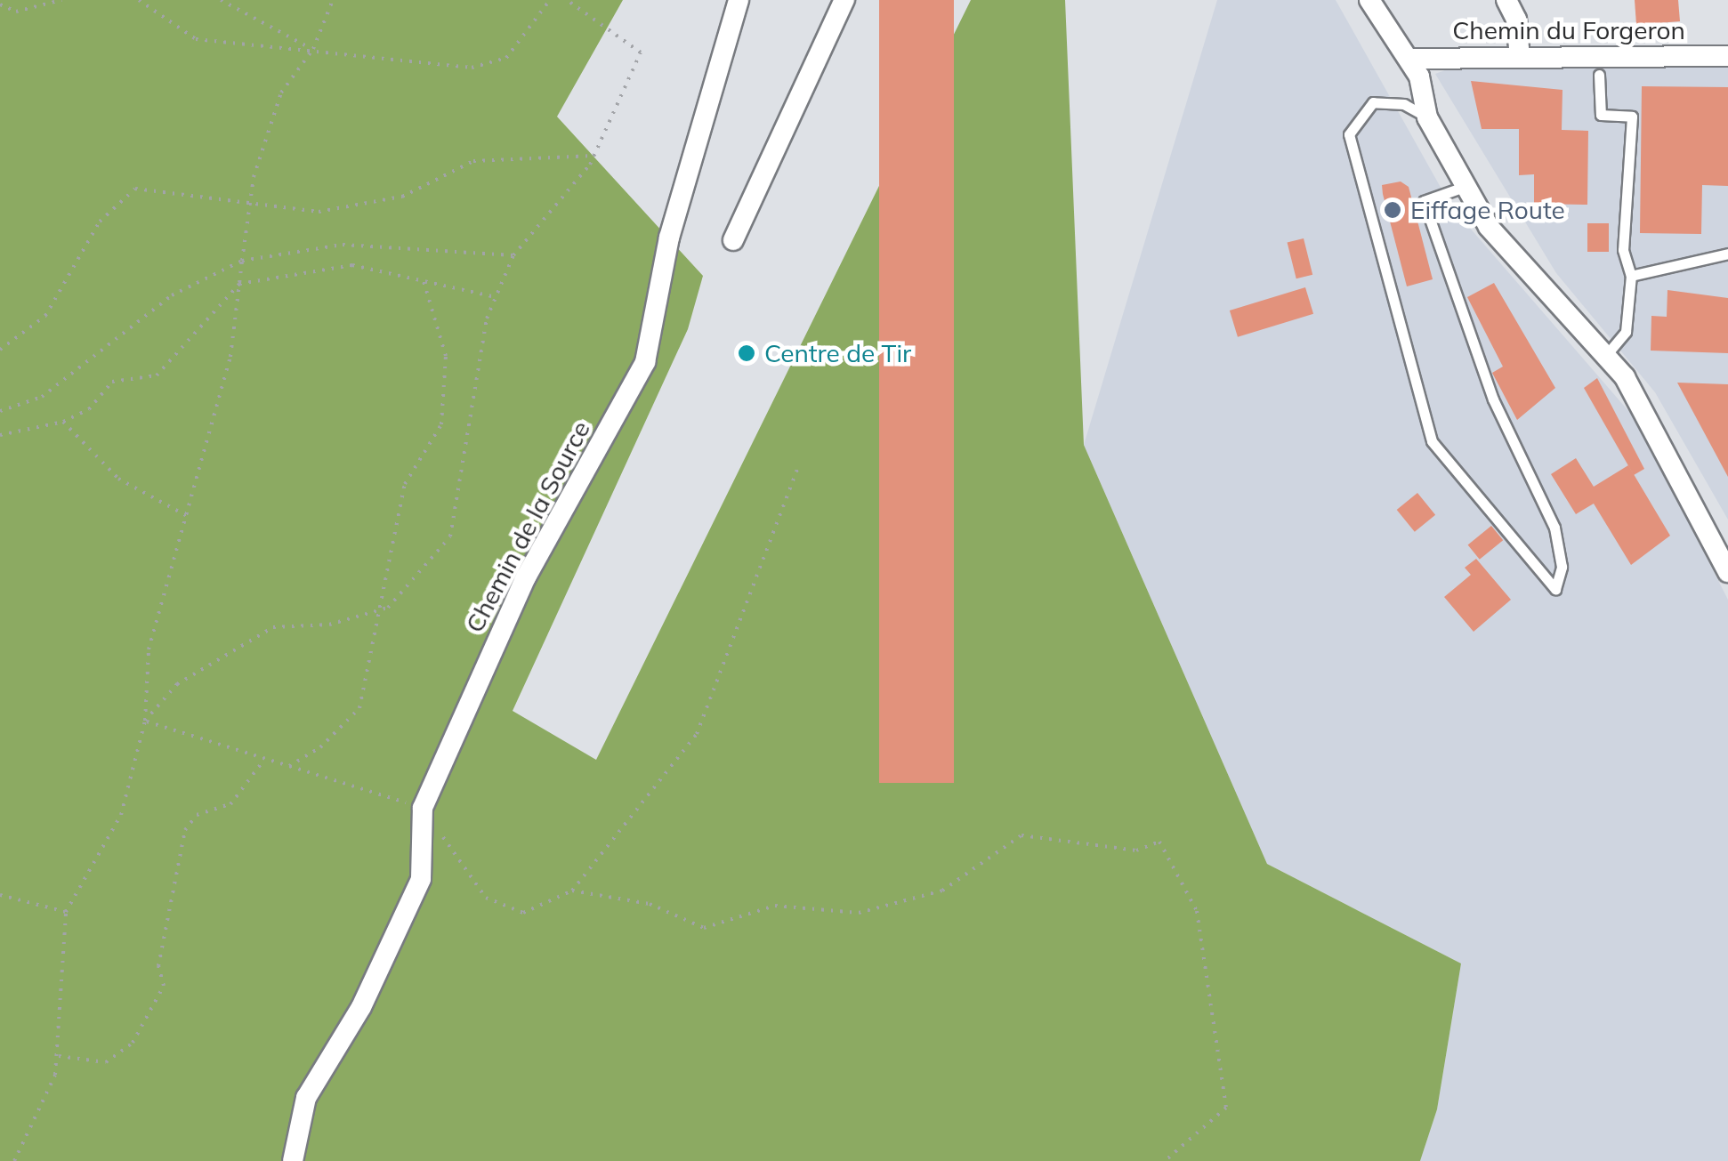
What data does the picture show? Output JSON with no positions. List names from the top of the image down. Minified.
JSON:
{"streets":{"street":["Chemin du Forgeron","Chemin de la Source"]},"places":["Eiffage Route","Centre de Tir"]}
